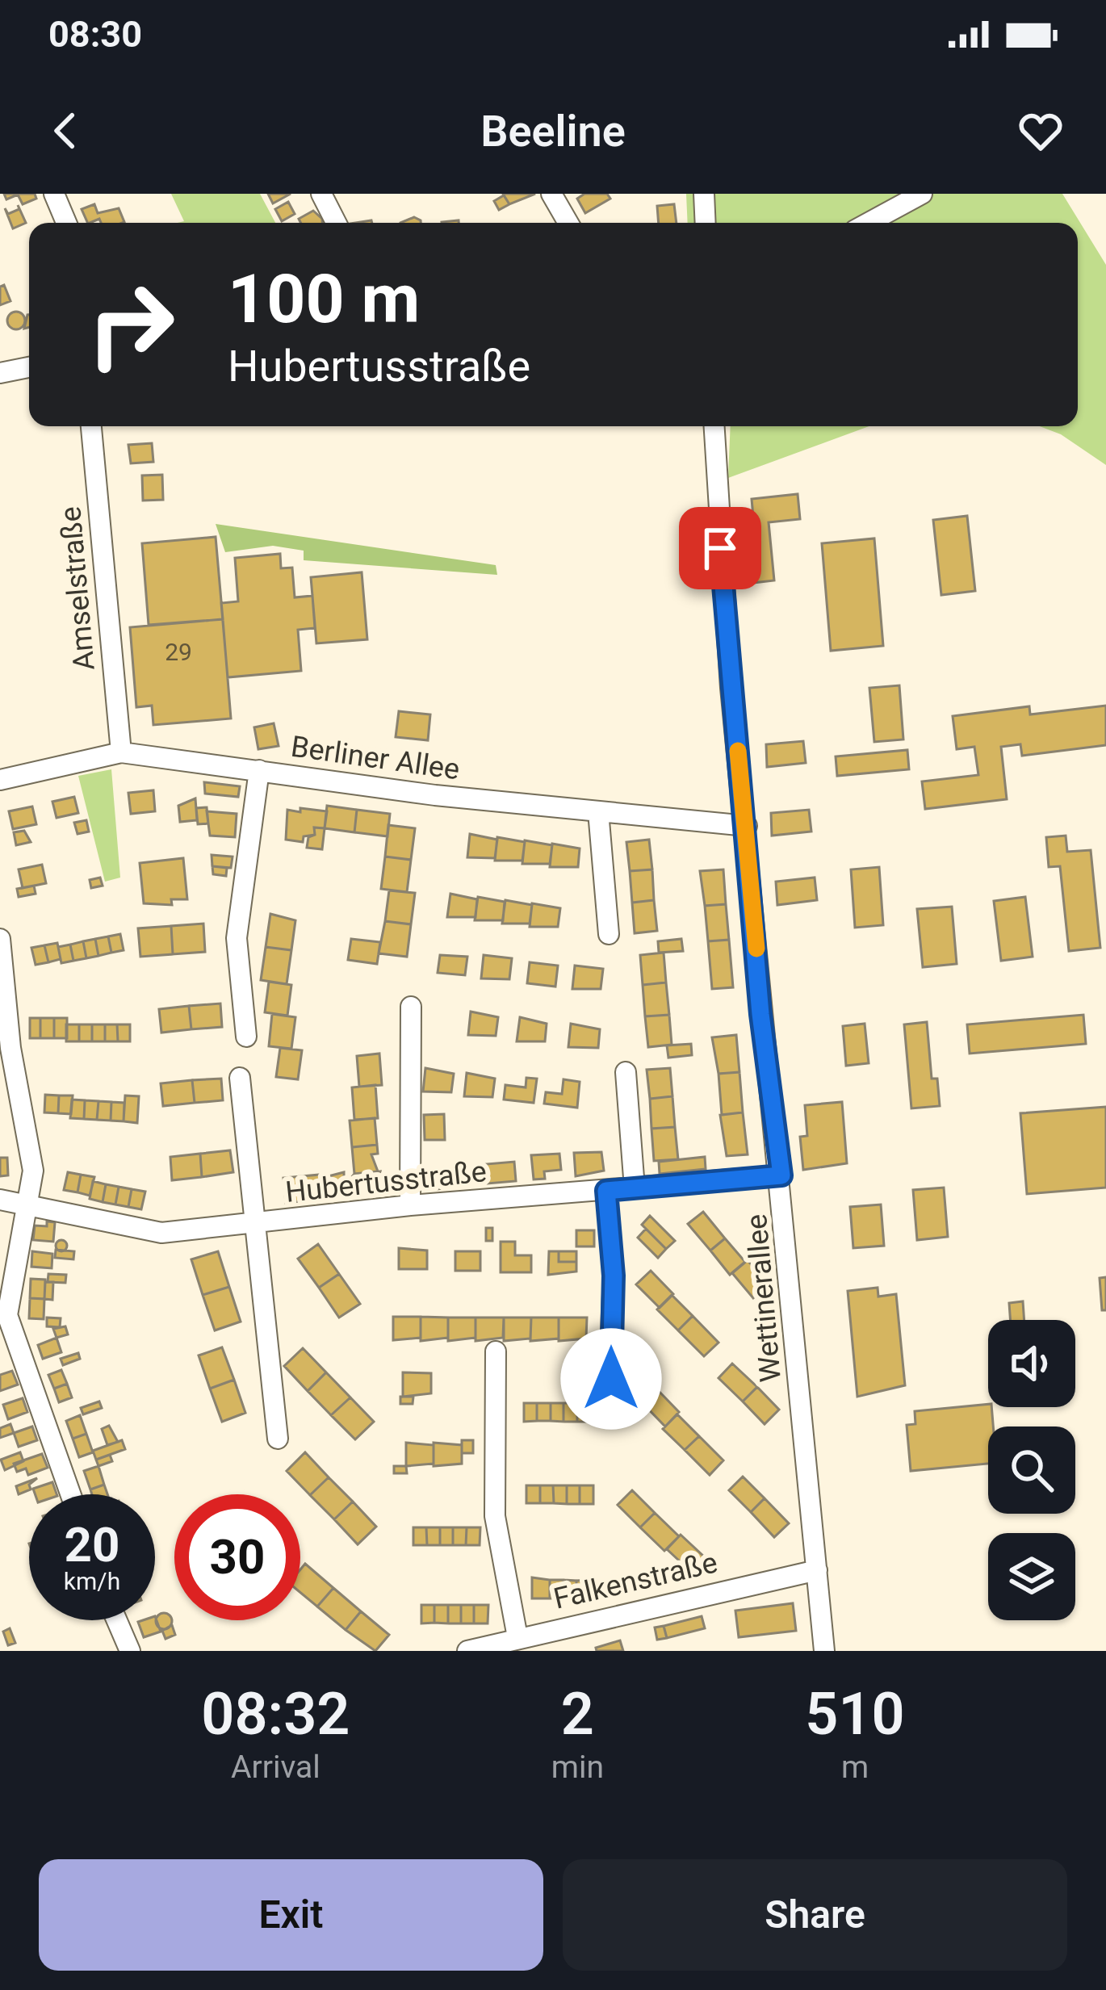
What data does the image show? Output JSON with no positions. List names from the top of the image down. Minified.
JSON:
{"streets":{"street":["Amselstraße","Berliner Allee","Hubertusstraße","Wettinerallee","Falkenstraße"]},"crossings":[["Amselstraße","Berliner Allee"],["Berliner Allee","Wettinerallee"],["Hubertusstraße","Wettinerallee"],["Wettinerallee","Falkenstraße"]],"house_numbers":["29"],"page":{"status":"08:30","header":"Beeline","turn":["100 m","Hubertusstraße"],"speed":"20 km/h","limit":"30","eta":["08:32","Arrival","2","min","510","m"],"buttons":["Exit","Share"]}}
